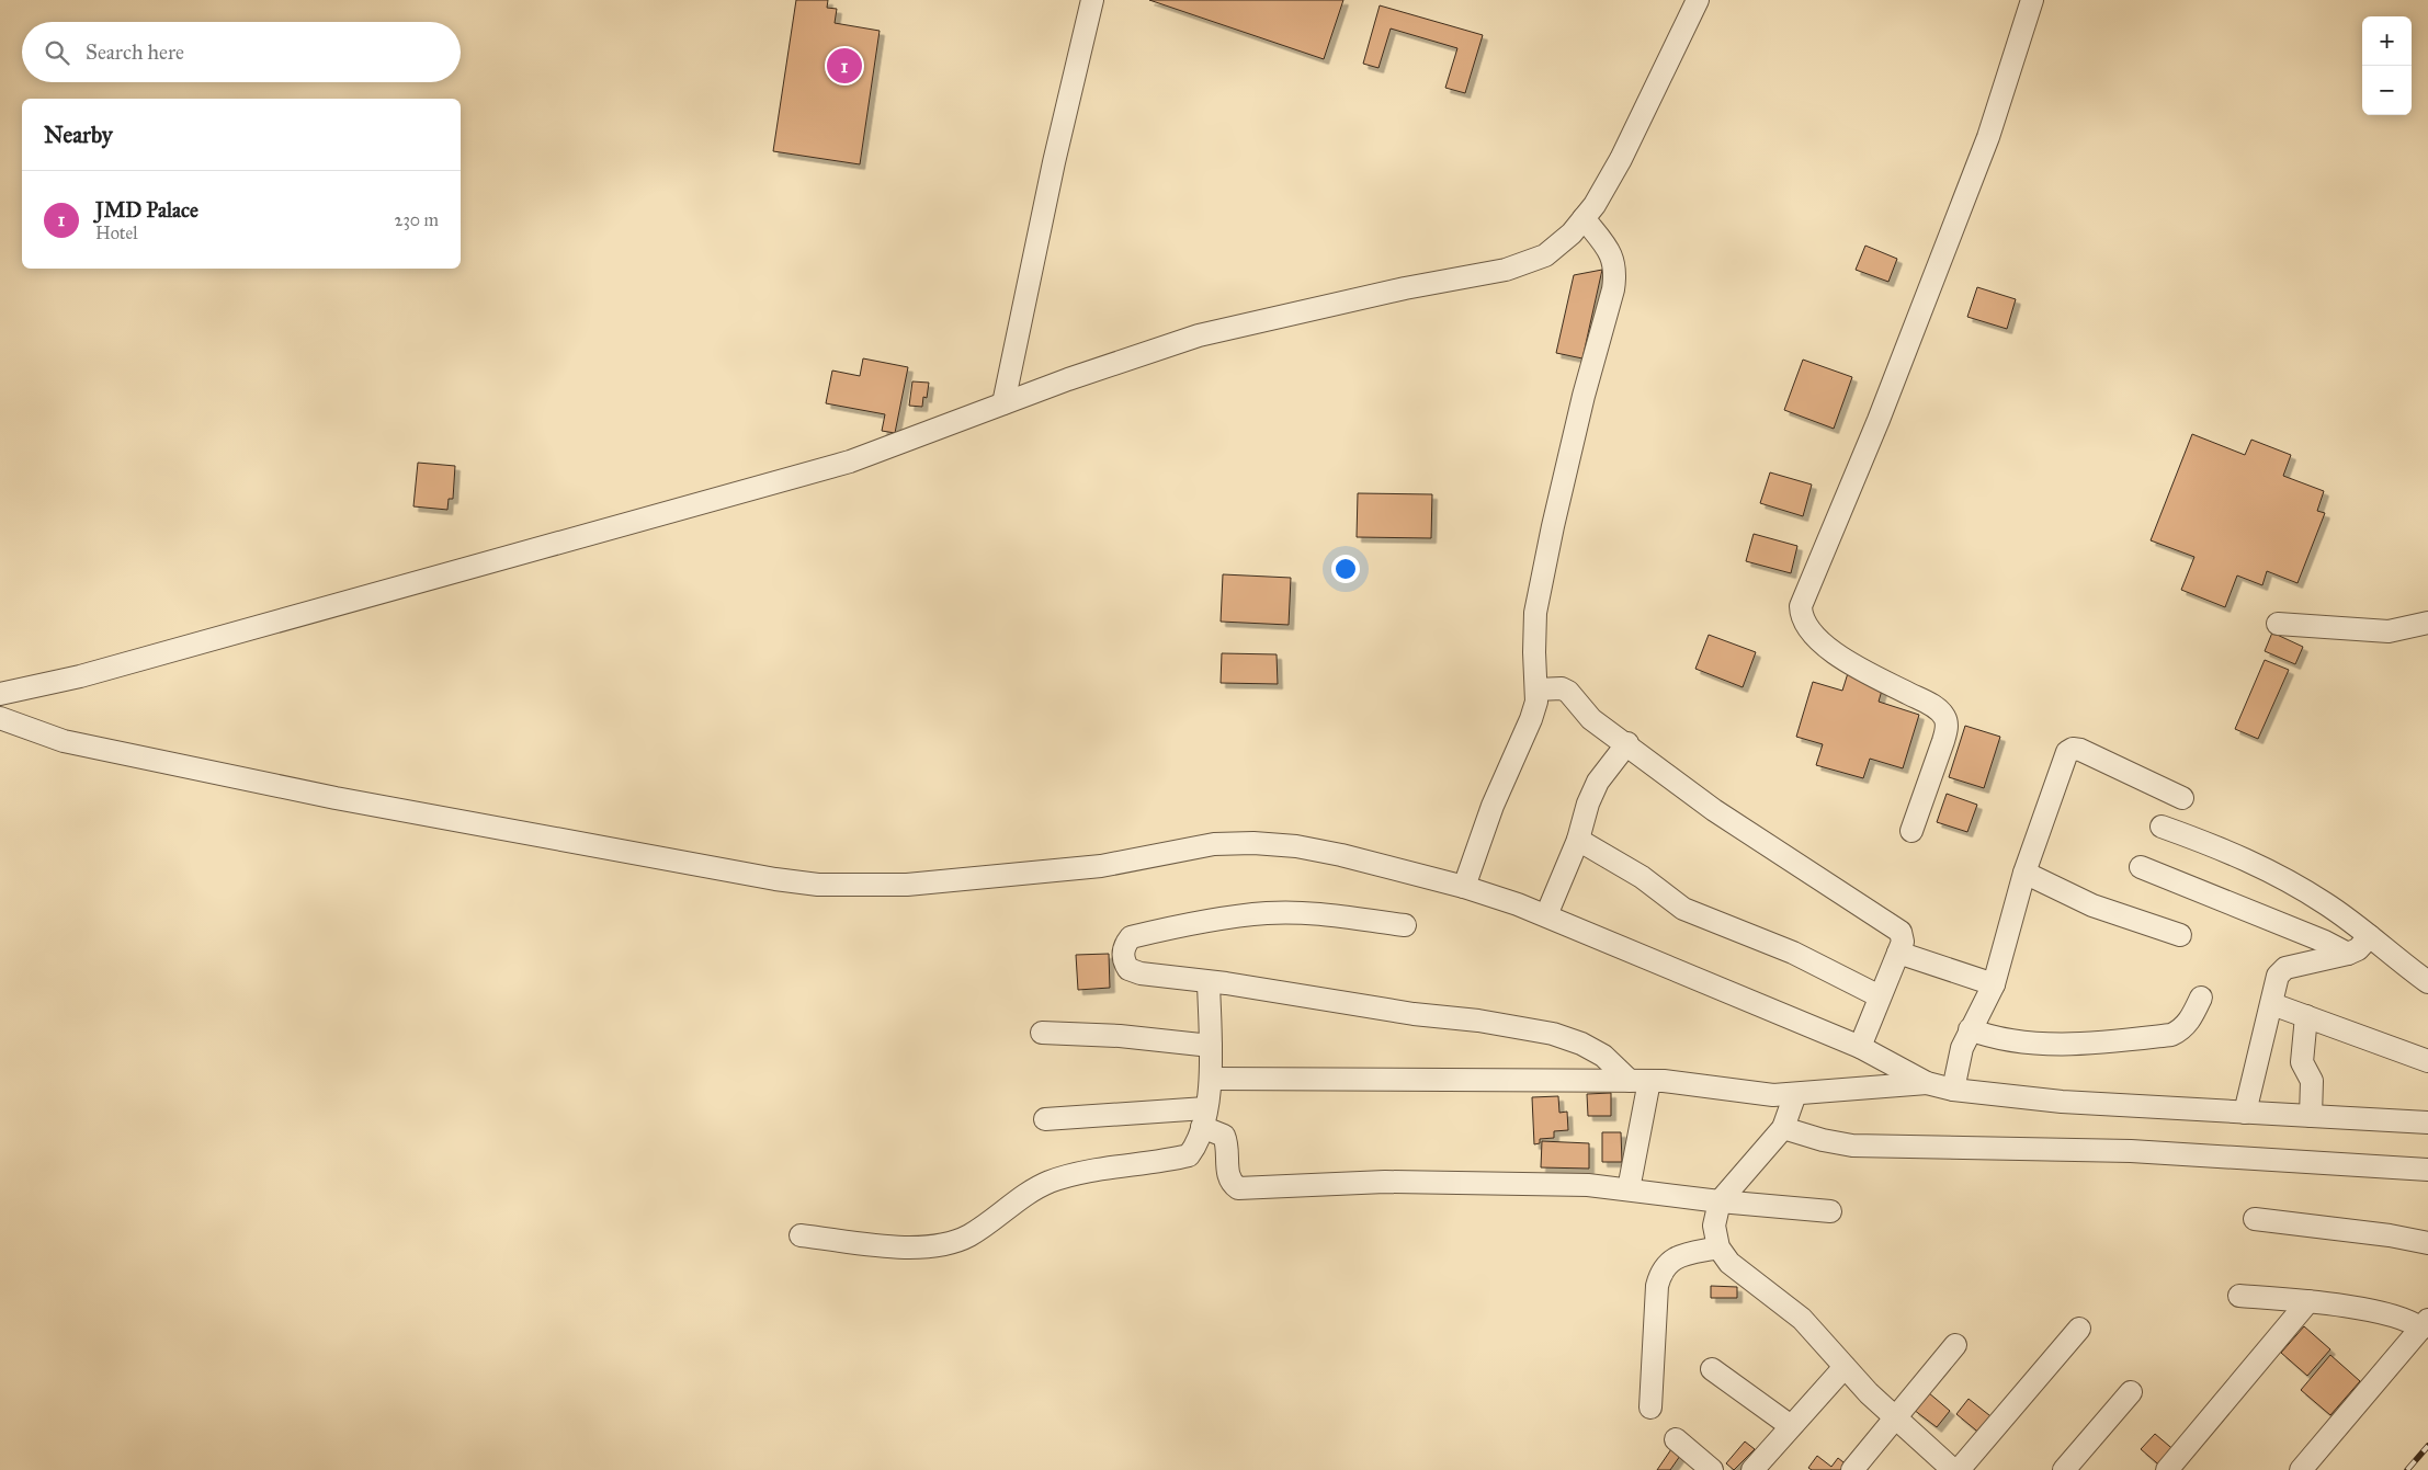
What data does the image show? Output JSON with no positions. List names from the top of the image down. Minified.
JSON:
{"page":{"map_buttons":["+","−"],"search":"Search here","pins":"1","heading":"Nearby","list":[{"mark":"1","name":"JMD Palace","note":"Hotel","value":"230 m"}]}}
